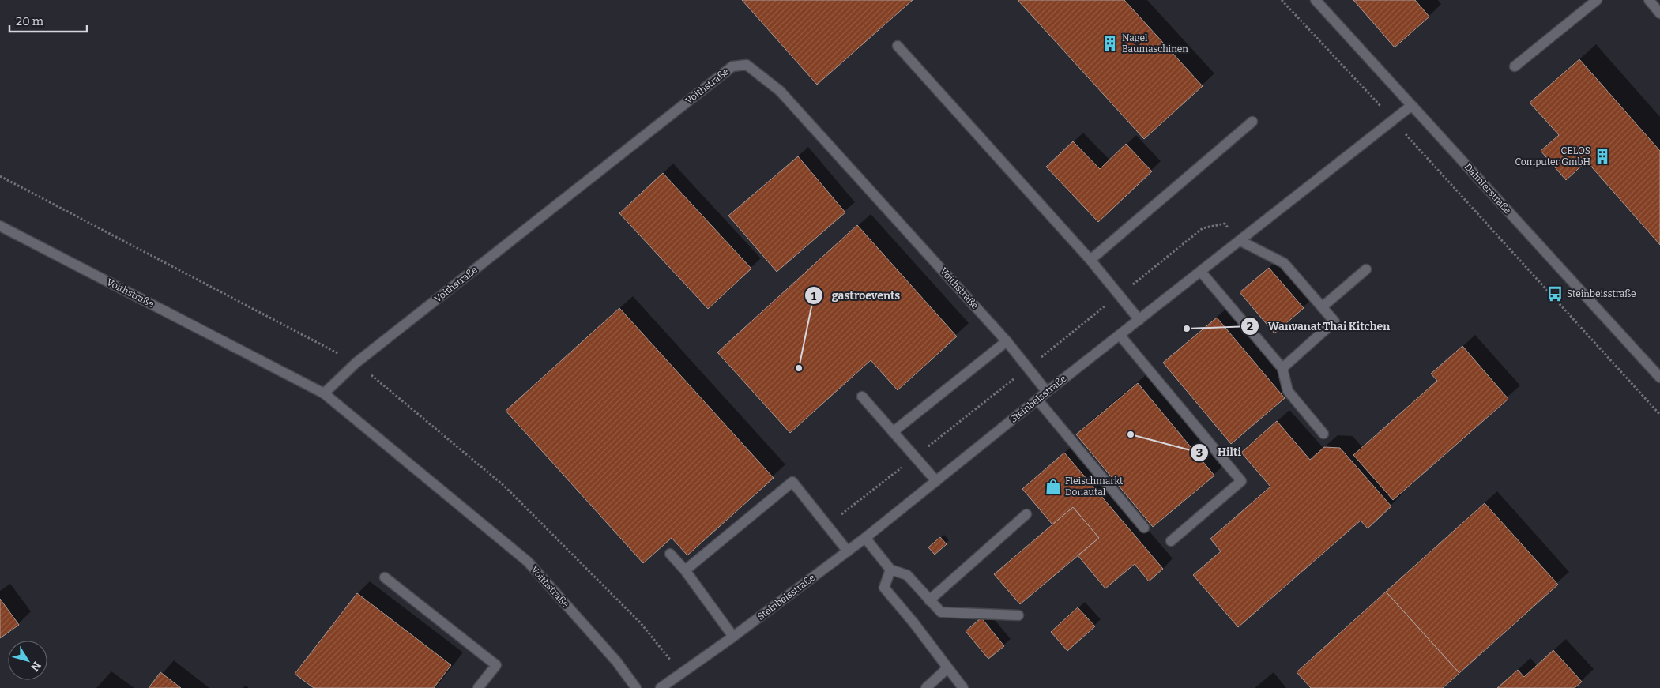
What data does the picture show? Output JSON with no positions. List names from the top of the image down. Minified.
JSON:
{"streets":{"street":["Voithstraße","Daimlerstraße","Steinbeisstraße"]},"crossings":[["Voithstraße","Steinbeisstraße"],["Daimlerstraße","Steinbeisstraße"]],"places":{"building":["Nagel Baumaschinen","CELOS Computer GmbH"],"bus stop":["Steinbeisstraße"],"other":["Wanvanat Thai Kitchen","gastroevents","Hilti"],"shop":["Fleischmarkt Donautal"]},"scale_bar":"20 m","north":"bottom right"}
